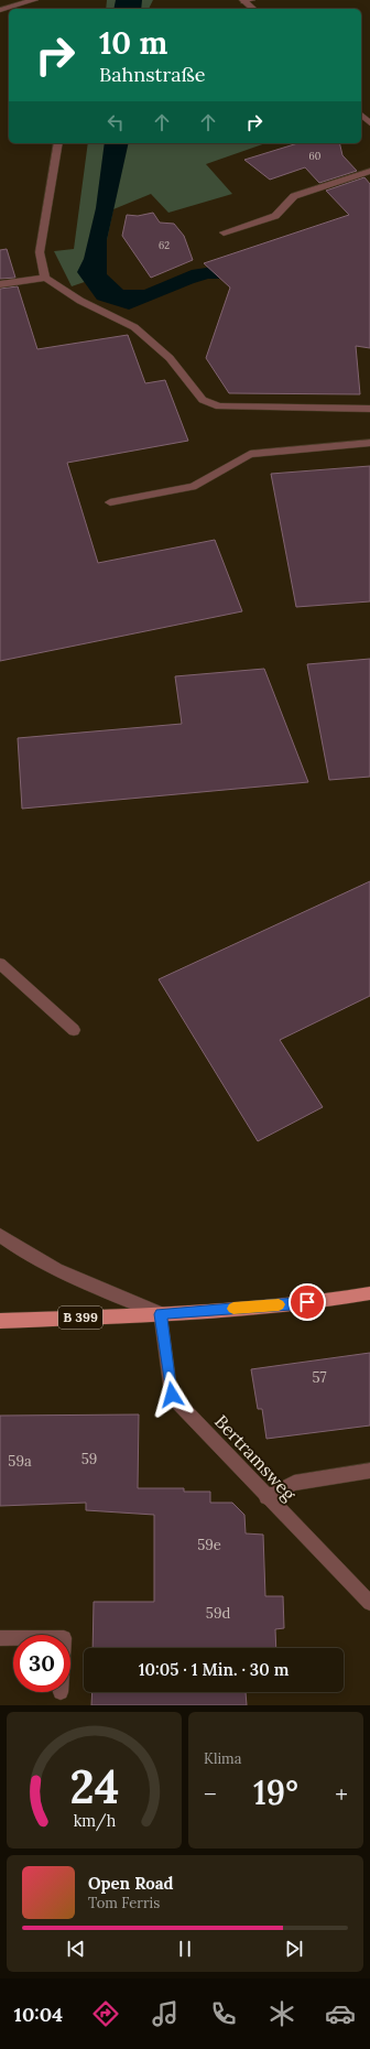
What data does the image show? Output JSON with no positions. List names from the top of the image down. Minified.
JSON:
{"streets":{"main road":["B 399"],"street":["Bertramsweg"]},"crossings":[["B 399","Bertramsweg"]],"house_numbers":["60","62","57","59","59a","59e","59d"],"page":{"turn":["10 m","Bahnstraße"],"limit":"30","trip":"10:05 · 1 Min. · 30 m","tile":"Klima","heat":["−","19°","+"],"song":["Open Road","Tom Ferris"],"tabs":"10:04","gauge":["24","km/h"]}}
